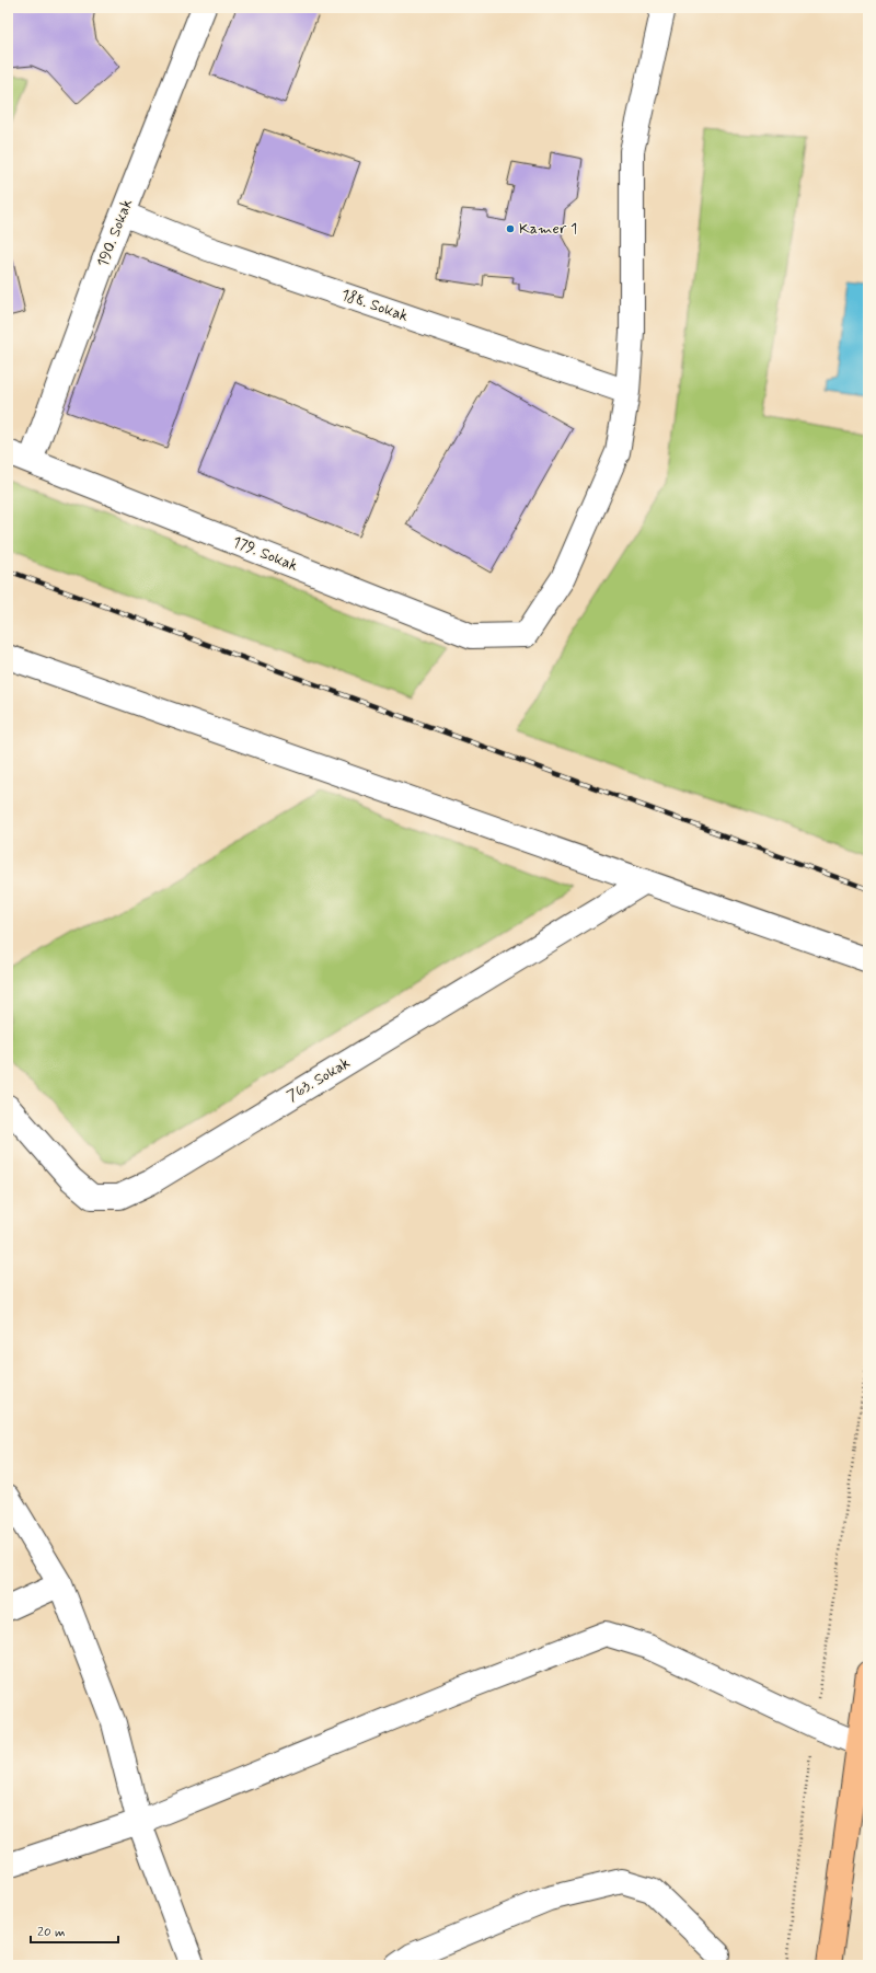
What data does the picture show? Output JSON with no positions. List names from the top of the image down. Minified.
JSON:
{"streets":{"street":["190. Sokak","188. Sokak","179. Sokak","763. Sokak"]},"crossings":[["190. Sokak","188. Sokak"],["190. Sokak","179. Sokak"],["188. Sokak","179. Sokak"]],"places":["Kamer 1"],"scale_bar":"20 m"}
